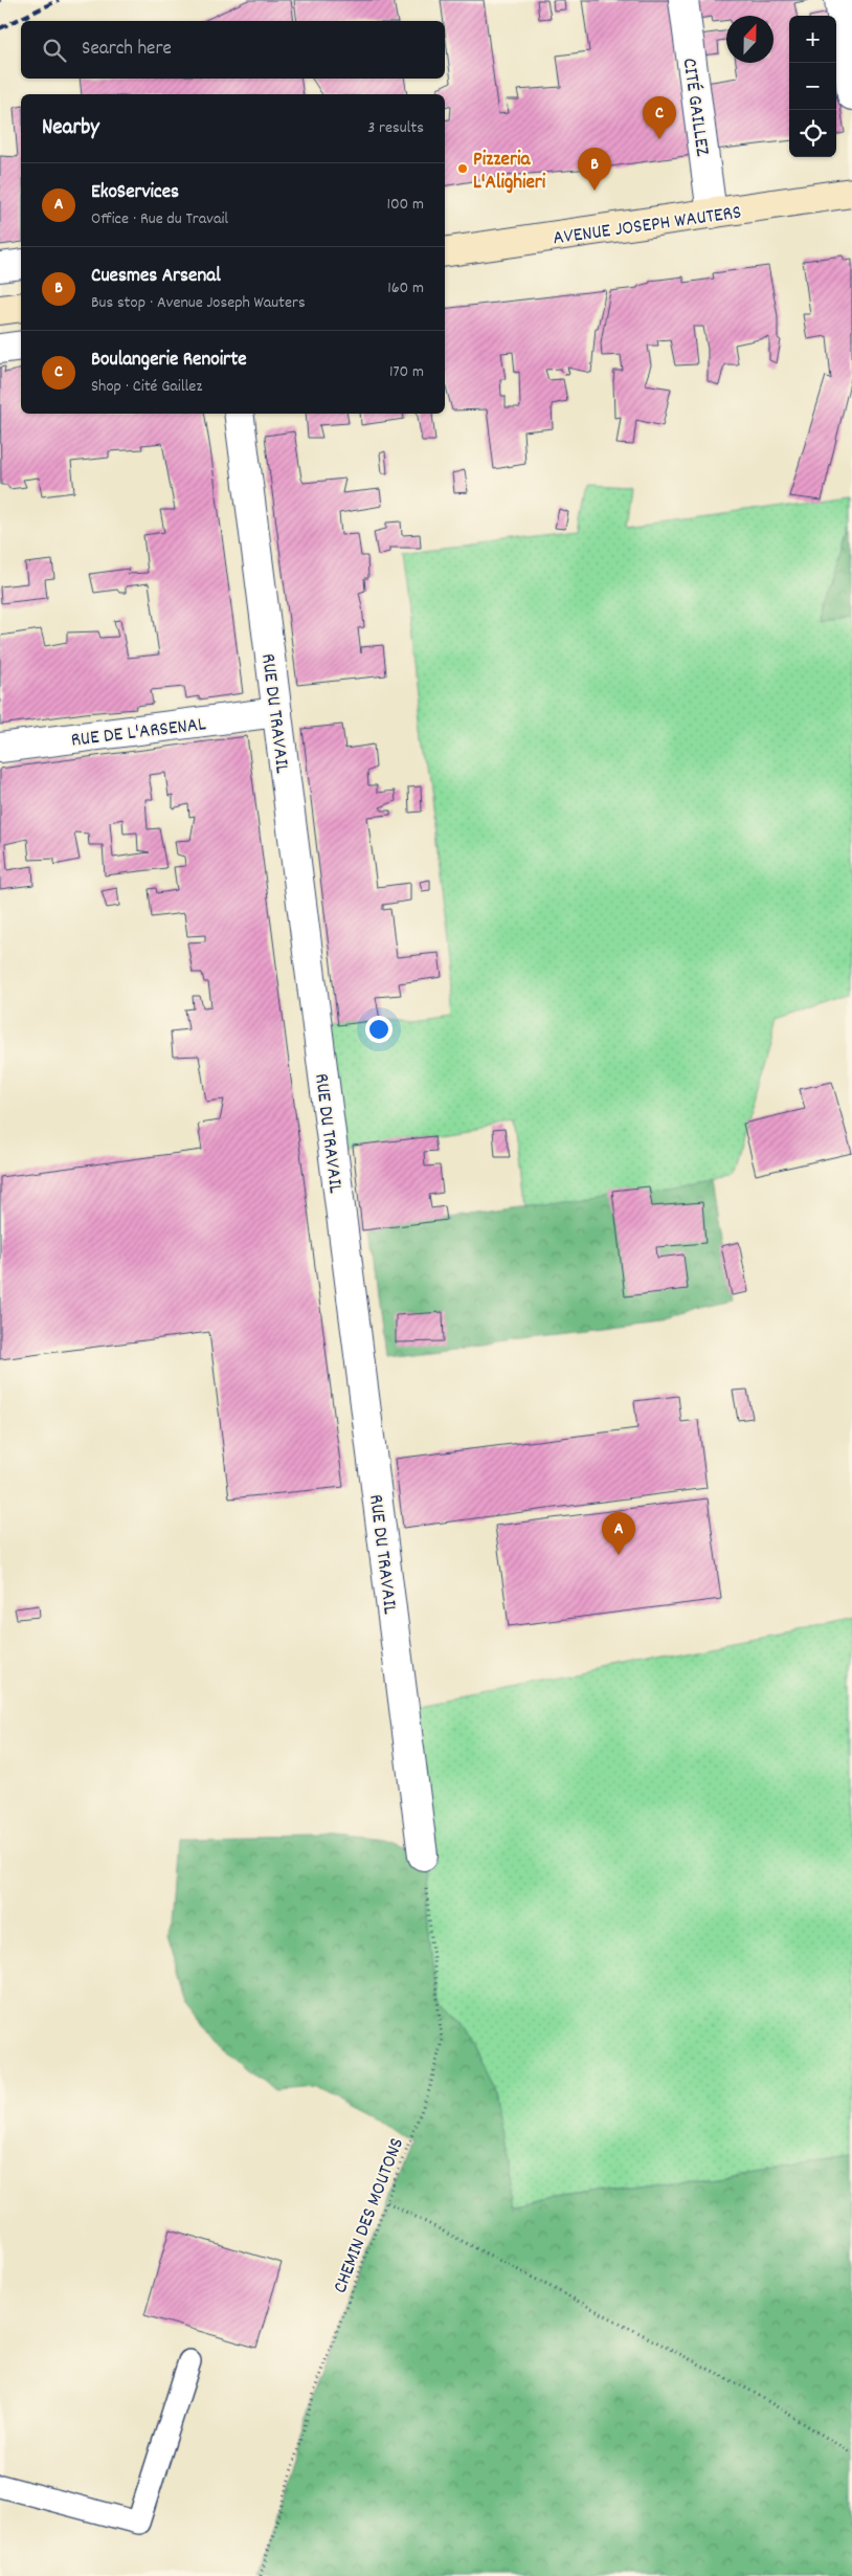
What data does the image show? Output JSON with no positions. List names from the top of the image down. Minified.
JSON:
{"streets":{"main road":["AVENUE JOSEPH WAUTERS"],"street":["CITÉ GAILLEZ","RUE DU TRAVAIL","RUE DE L'ARSENAL"],"path":["CHEMIN DES MOUTONS"]},"crossings":[["CITÉ GAILLEZ","AVENUE JOSEPH WAUTERS"],["RUE DU TRAVAIL","RUE DE L'ARSENAL"],["RUE DU TRAVAIL","CHEMIN DES MOUTONS"]],"places":["Pizzeria L'Alighieri"],"north":"top","page":{"map_buttons":["+","−"],"search":"Search here","heading":["Nearby","3 results"],"pins":["C","B","A"],"list":[{"mark":"A","name":"EkoServices","note":"Office · Rue du Travail","value":"100 m"},{"mark":"B","name":"Cuesmes Arsenal","note":"Bus stop · Avenue Joseph Wauters","value":"160 m"},{"mark":"C","name":"Boulangerie Renoirte","note":"Shop · Cité Gaillez","value":"170 m"}]}}
